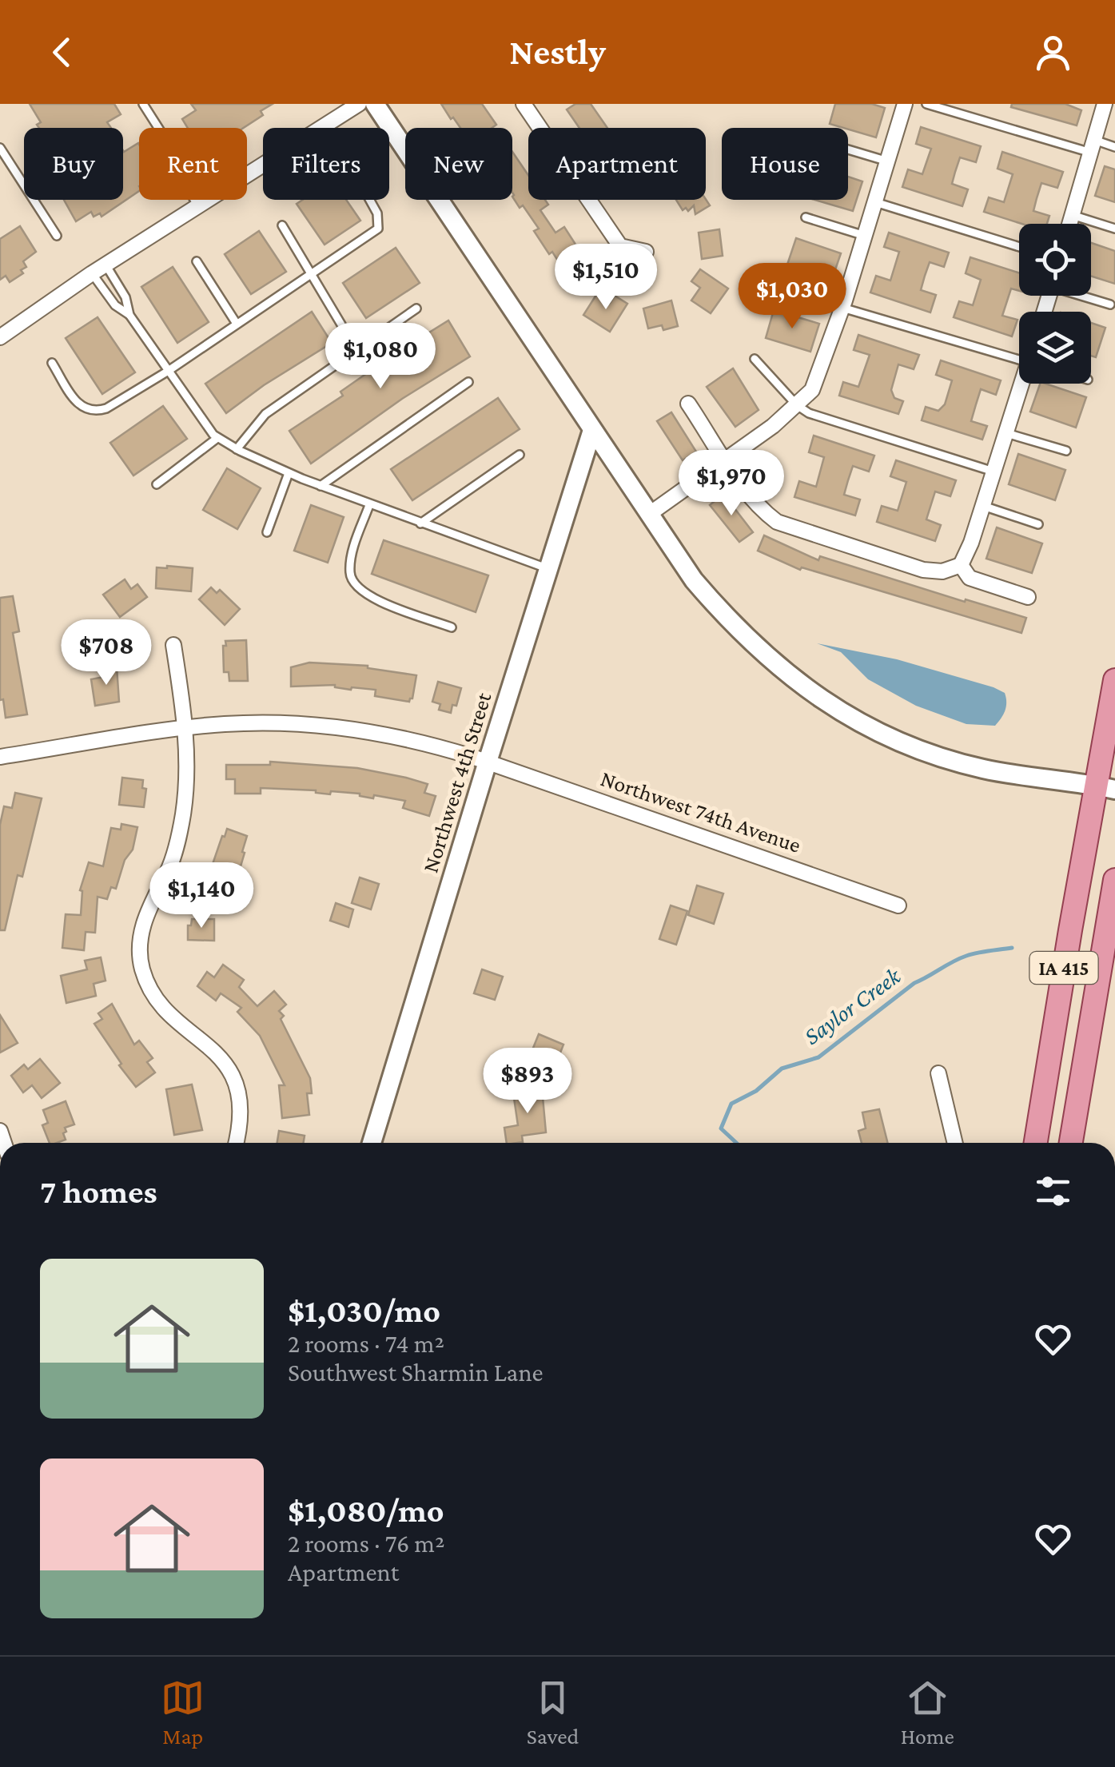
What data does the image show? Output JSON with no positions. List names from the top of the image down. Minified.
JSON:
{"streets":{"main road":["IA 415"],"street":["Northwest 4th Street","Northwest 74th Avenue"]},"crossings":[["Northwest 4th Street","Northwest 74th Avenue"]],"water":["Saylor Creek"],"page":{"header":"Nestly","chip":["Buy","Rent","Filters","New","Apartment","House"],"price":["$1,510","$1,030","$1,080","$1,970","$708","$1,140","$893"],"heading":"7 homes","list":[{"name":"$1,030/mo","note":"2 rooms · 74 m² · Southwest Sharmin Lane"},{"name":"$1,080/mo","note":"2 rooms · 76 m² · Apartment"}],"tabs":["Map","Saved","Home"]}}
